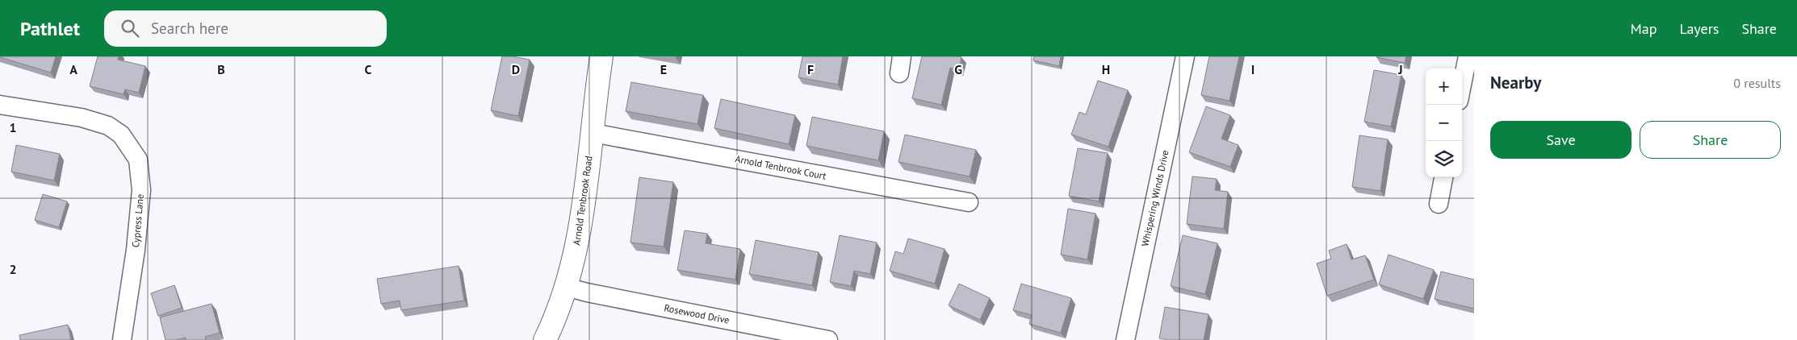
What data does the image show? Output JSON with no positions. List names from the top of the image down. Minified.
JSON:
{"streets":{"street":["Arnold Tenbrook Court","Whispering Winds Drive","Arnold Tenbrook Road","Cypress Lane","Rosewood Drive"]},"crossings":[["Arnold Tenbrook Court","Arnold Tenbrook Road"],["Arnold Tenbrook Road","Rosewood Drive"]],"page":{"header":"Pathlet","search":"Search here","nav":["Map","Layers","Share"],"heading":["Nearby","0 results"],"map_buttons":["+","−"],"buttons":["Save","Share"]},"grid":{"columns":["A","B","C","D","E","F","G","H","I","J"],"rows":["1","2"]}}
